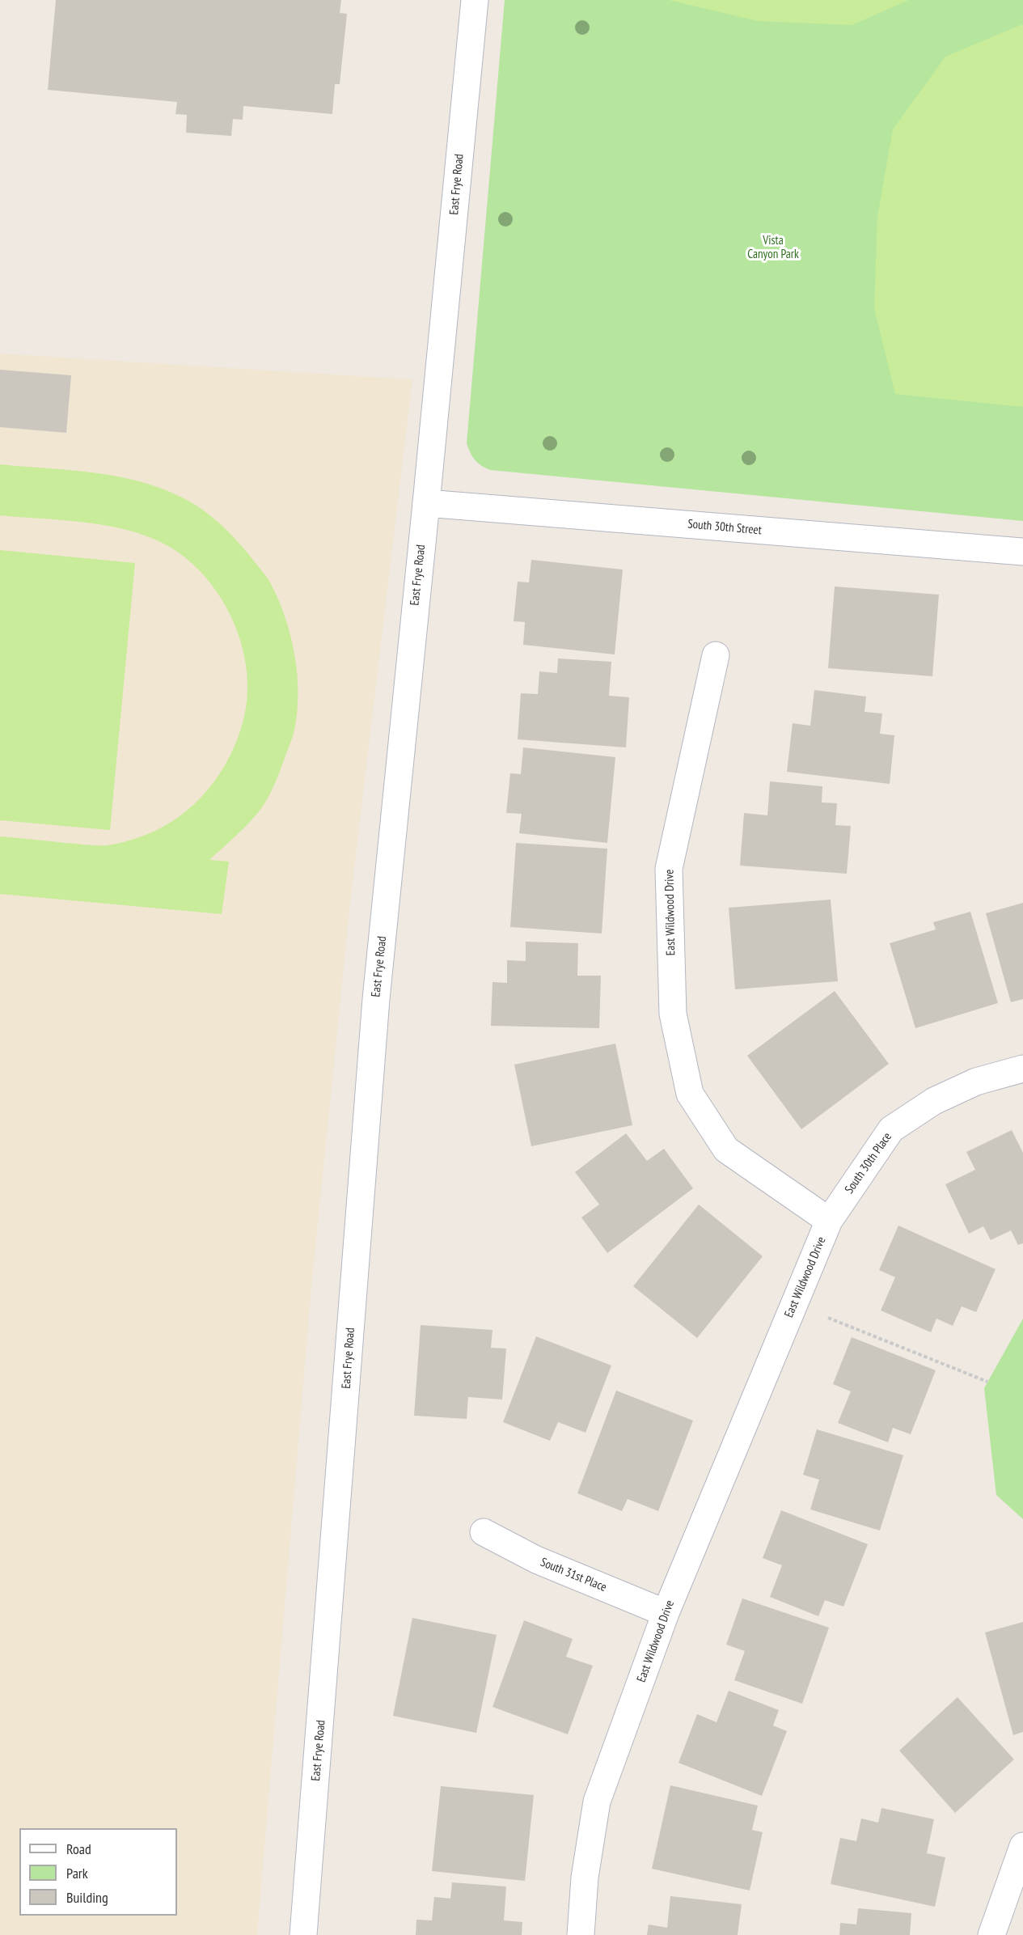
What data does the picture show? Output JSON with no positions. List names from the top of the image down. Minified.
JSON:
{"streets":{"street":["East Frye Road","South 30th Street","East Wildwood Drive","South 30th Place","South 31st Place"]},"crossings":[["East Frye Road","South 30th Street"],["East Wildwood Drive","South 30th Place"],["East Wildwood Drive","South 31st Place"]],"parks":["Vista Canyon Park"],"legend":["Road","Park","Building"]}
